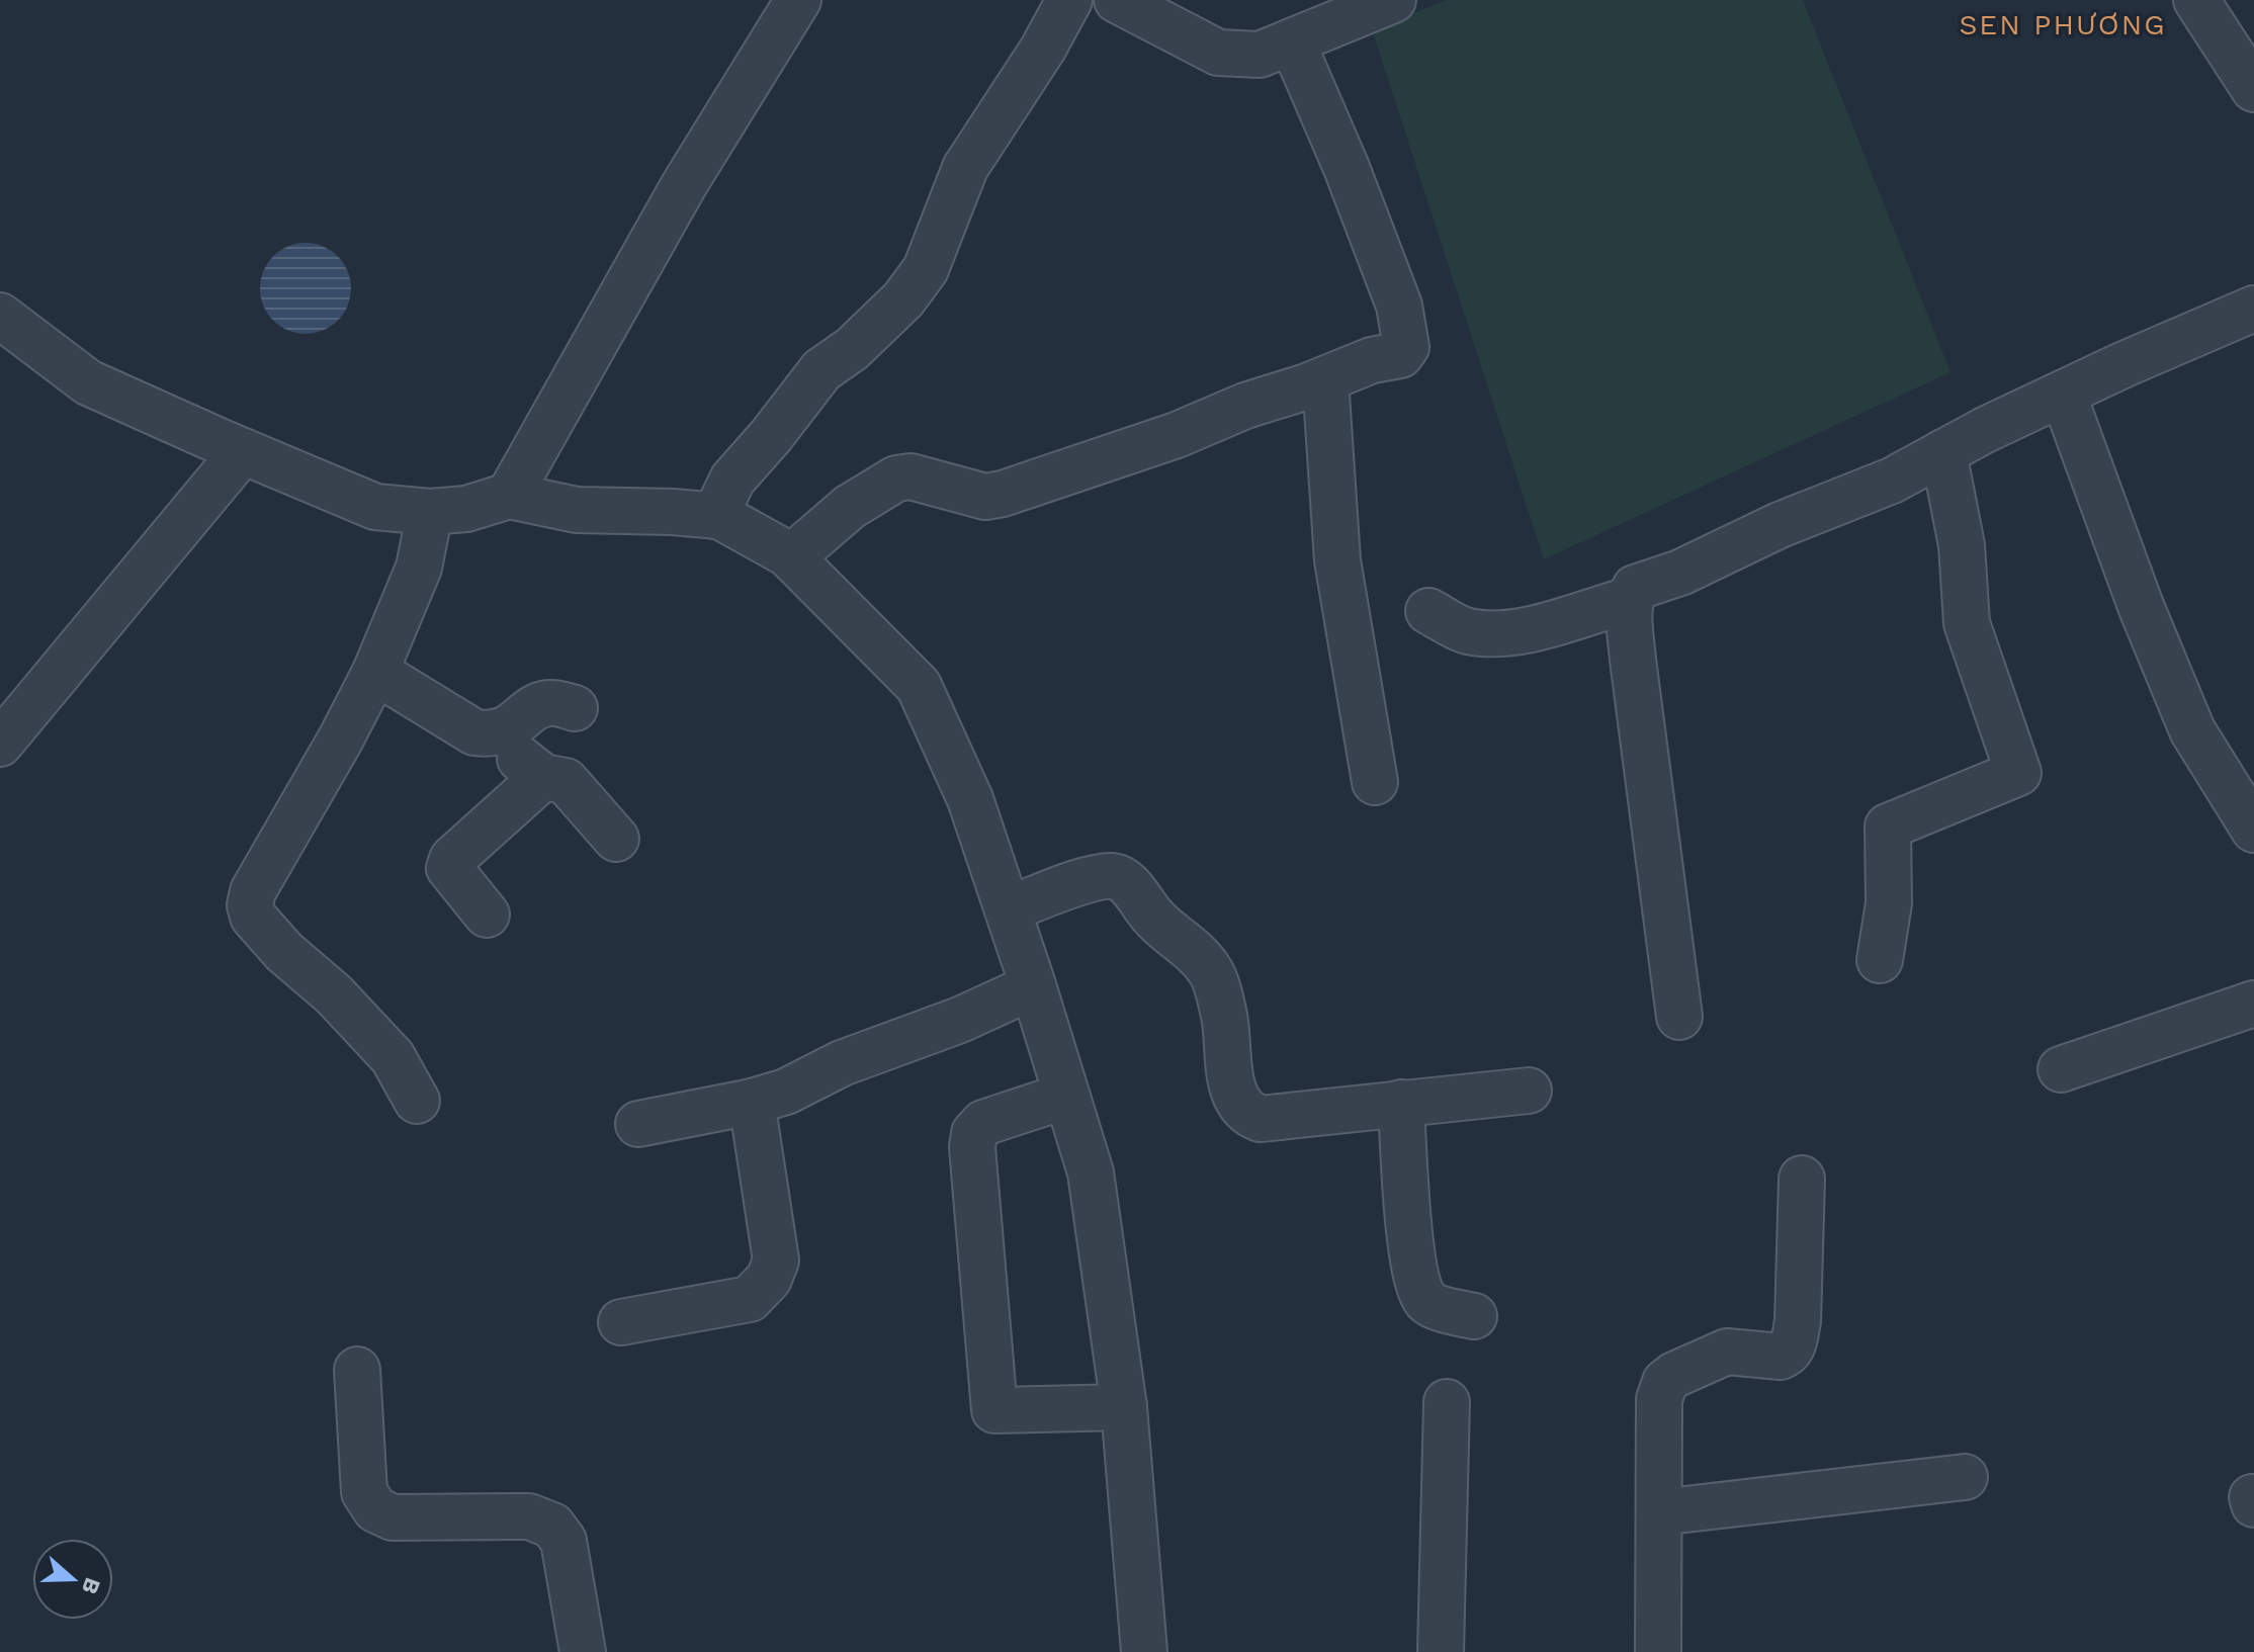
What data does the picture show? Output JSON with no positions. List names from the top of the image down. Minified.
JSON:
{"districts":["SEN PHƯƠNG"],"north":"right"}
